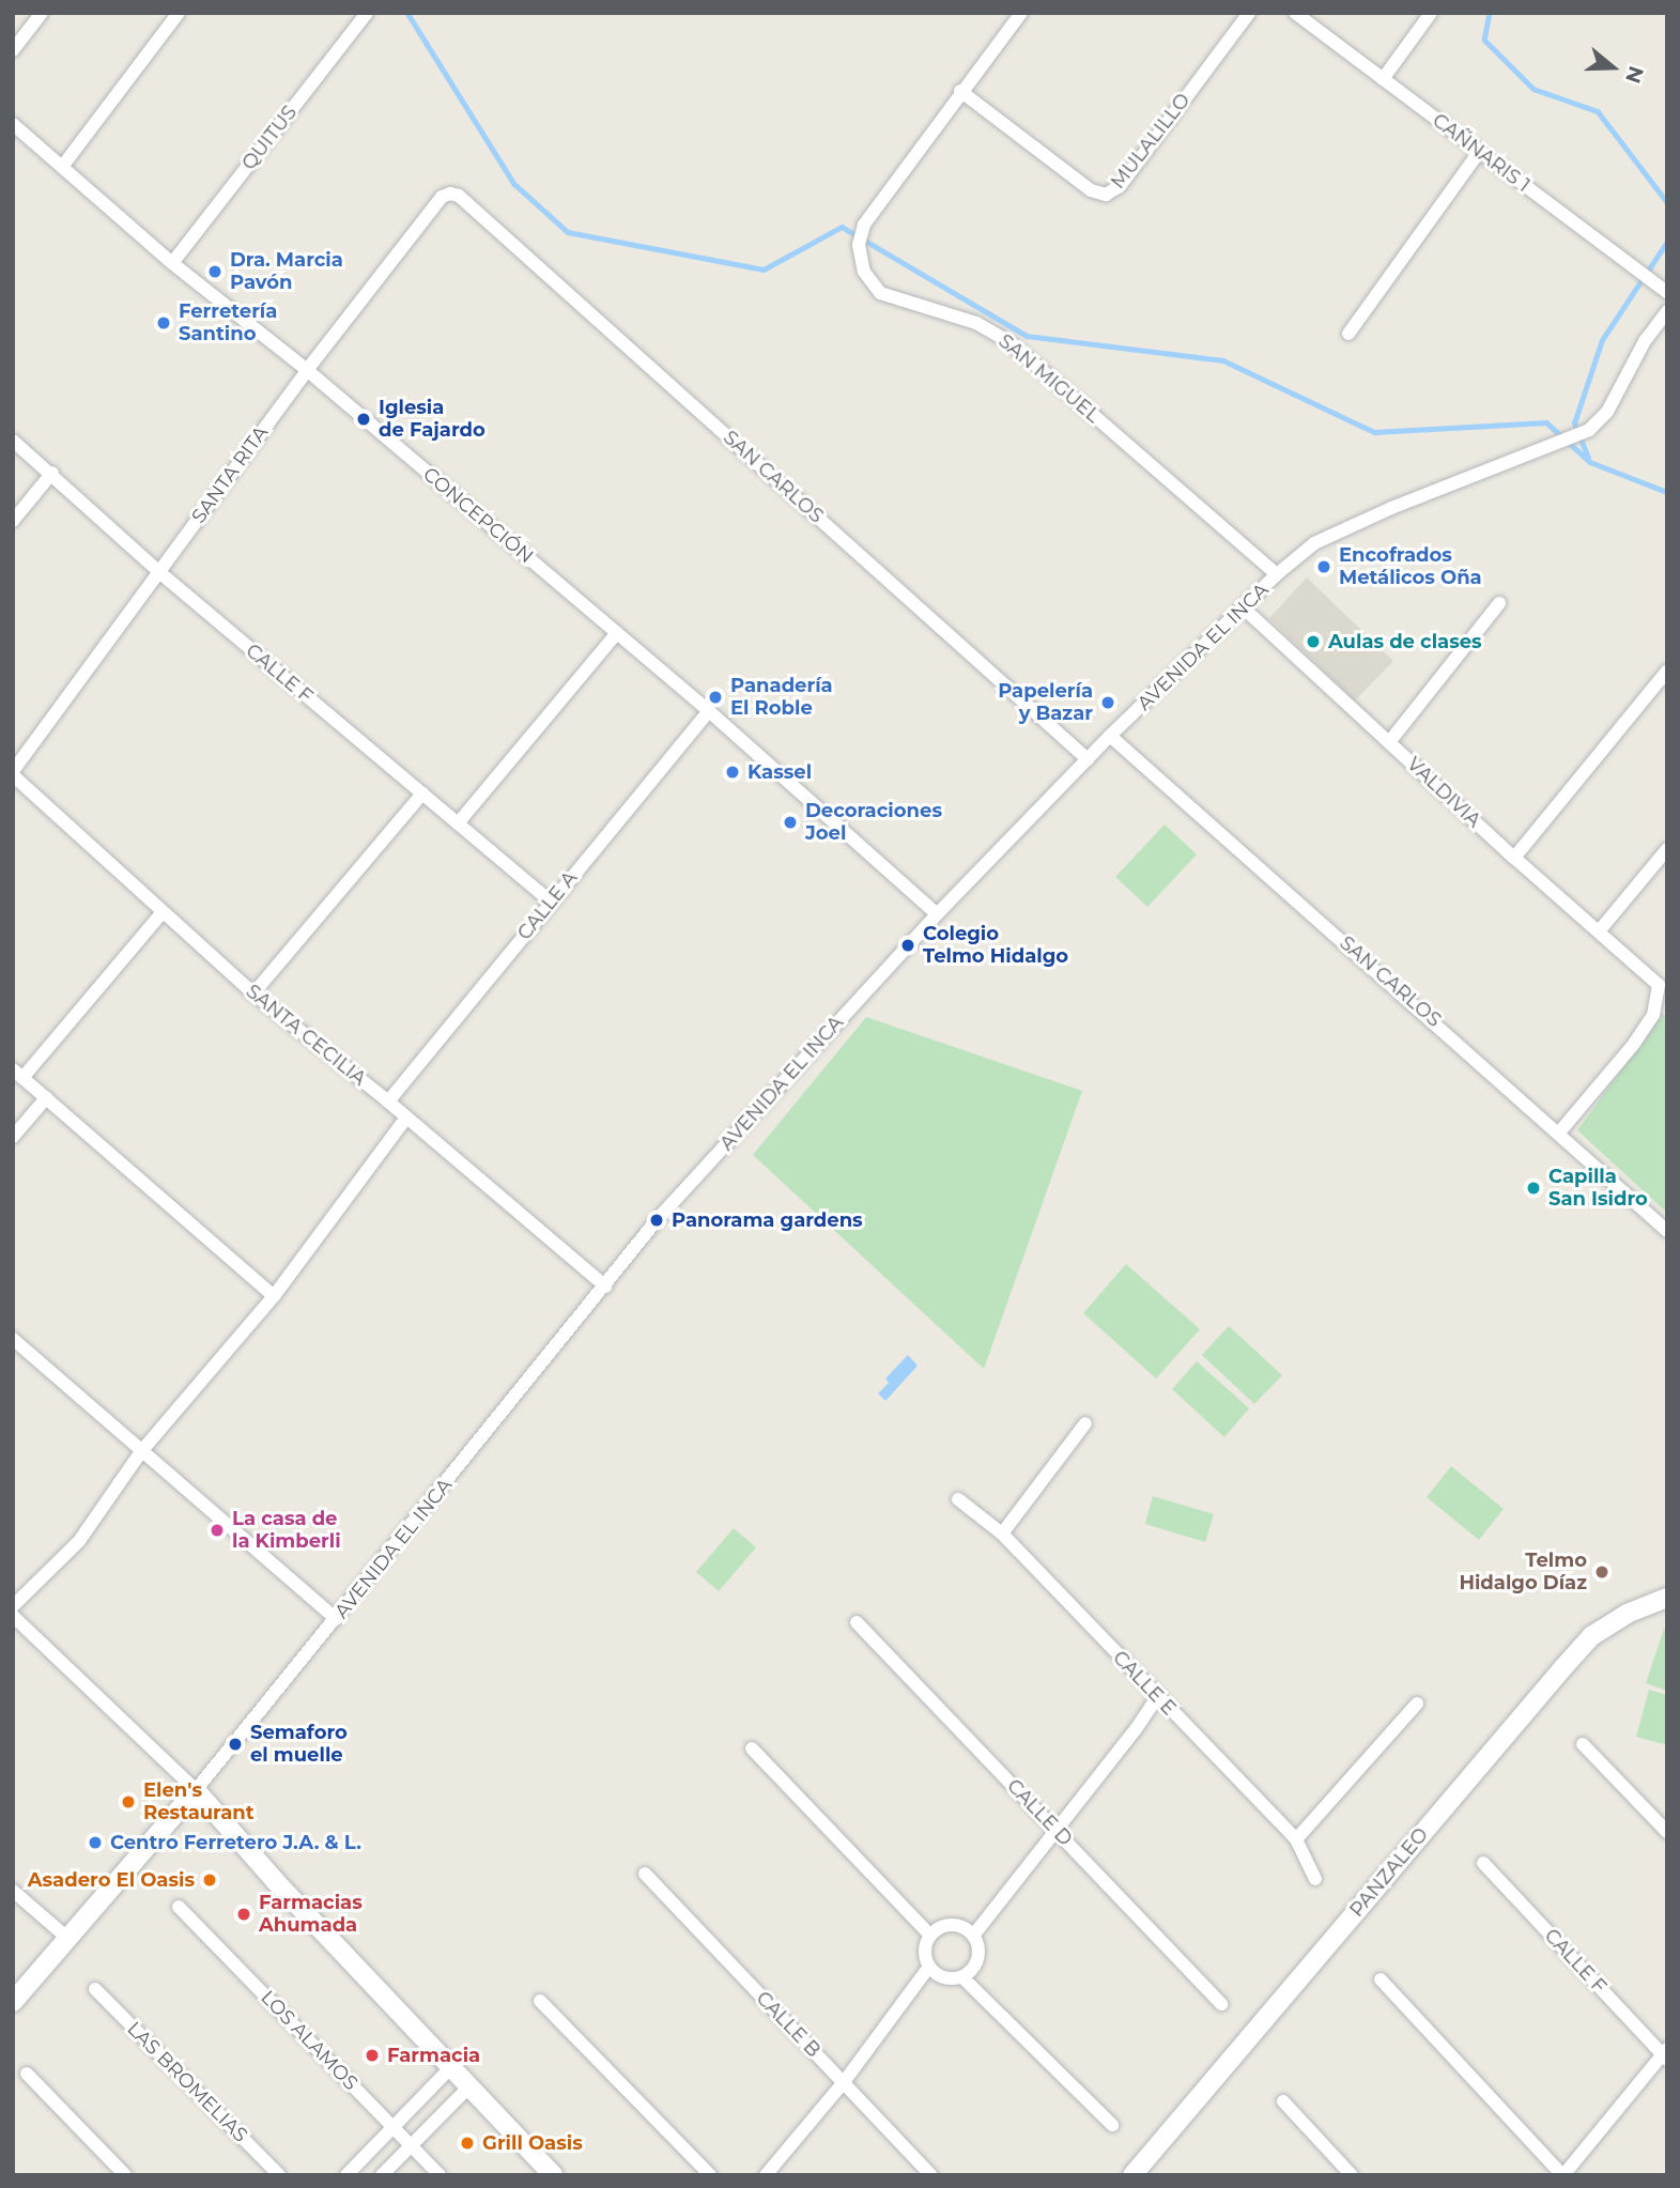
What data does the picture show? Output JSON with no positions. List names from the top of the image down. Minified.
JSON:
{"streets":{"street":["QUITUS","MULALILLO","CAÑNARIS 1","SAN MIGUEL","SANTA RITA","SAN CARLOS","CONCEPCIÓN","AVENIDA EL INCA","CALLE F","VALDIVIA","CALLE A","SANTA CECILIA","CALLE E","CALLE D","PANZALEO","CALLE B","LOS ALAMOS","LAS BROMELIAS"]},"crossings":[["QUITUS","CONCEPCIÓN"],["MULALILLO","SAN MIGUEL"],["SAN MIGUEL","AVENIDA EL INCA"],["SANTA RITA","SAN CARLOS"],["SANTA RITA","CONCEPCIÓN"],["SANTA RITA","CALLE F"],["SANTA RITA","SANTA CECILIA"],["SAN CARLOS","AVENIDA EL INCA"],["SAN CARLOS","VALDIVIA"],["CONCEPCIÓN","AVENIDA EL INCA"],["CONCEPCIÓN","CALLE A"],["AVENIDA EL INCA","VALDIVIA"],["AVENIDA EL INCA","SANTA CECILIA"],["CALLE F","CALLE A"],["CALLE A","SANTA CECILIA"]],"places":["Dra. Marcia Pavón","Ferretería Santino","Iglesia de Fajardo","Encofrados Metálicos Oña","Aulas de clases","Panadería El Roble","Papelería y Bazar","Kassel","Decoraciones Joel","Colegio Telmo Hidalgo","Capilla San Isidro","Panorama gardens","La casa de la Kimberli","Telmo Hidalgo Díaz","Semaforo el muelle","Elen's Restaurant","Centro Ferretero J.A. & L.","Asadero El Oasis","Farmacias Ahumada","Farmacia","Grill Oasis"],"north":"right"}
